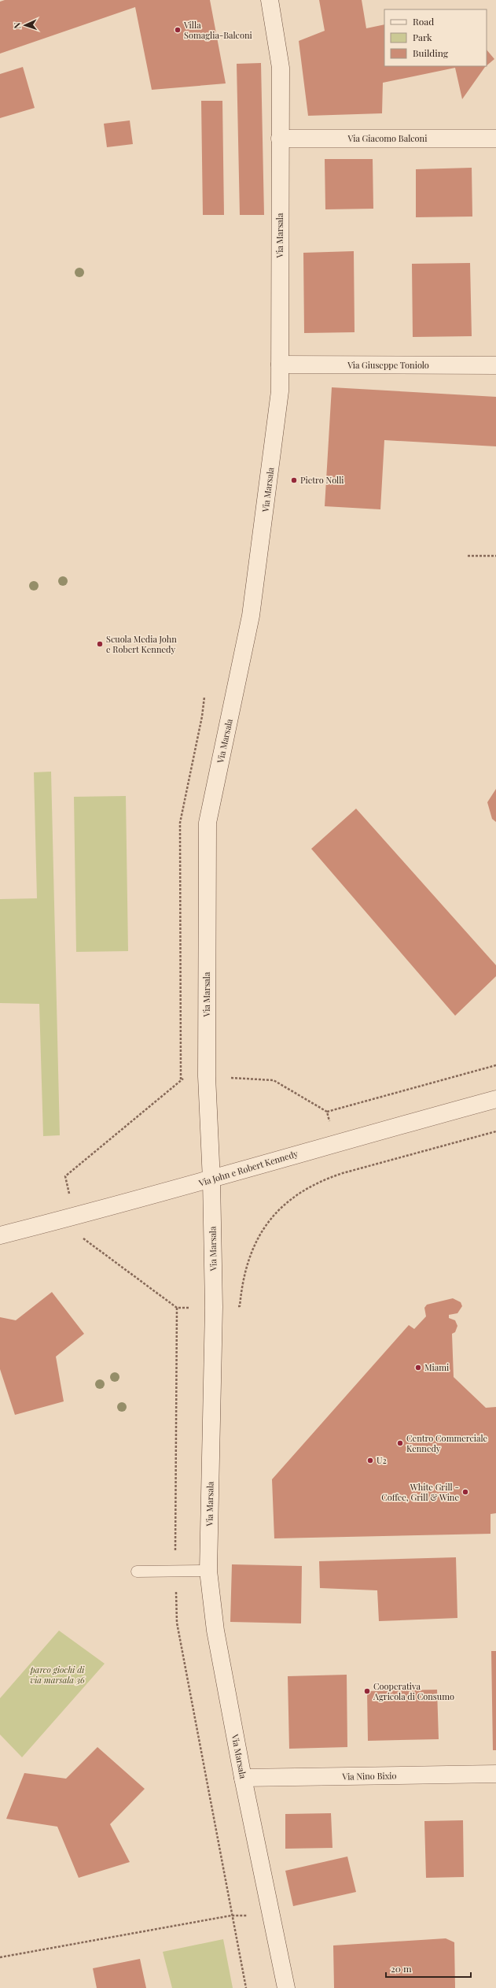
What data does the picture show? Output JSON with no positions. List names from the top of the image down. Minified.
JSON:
{"streets":{"main road":["Via Giacomo Balconi","Via Marsala","Via Giuseppe Toniolo","Via John e Robert Kennedy","Via Nino Bixio"]},"crossings":[["Via Giacomo Balconi","Via Marsala"],["Via Marsala","Via Giuseppe Toniolo"],["Via Marsala","Via John e Robert Kennedy"],["Via Marsala","Via Nino Bixio"]],"parks":["parco giochi di via marsala 36"],"places":["Villa Somaglia-Balconi","Pietro Nolli","Scuola Media John e Robert Kennedy","Miami","Centro Commerciale Kennedy","U2","White Grill - Coffee, Grill & Wine","Cooperativa Agricola di Consumo"],"legend":["Road","Park","Building"],"scale_bar":"20 m","north":"left"}
